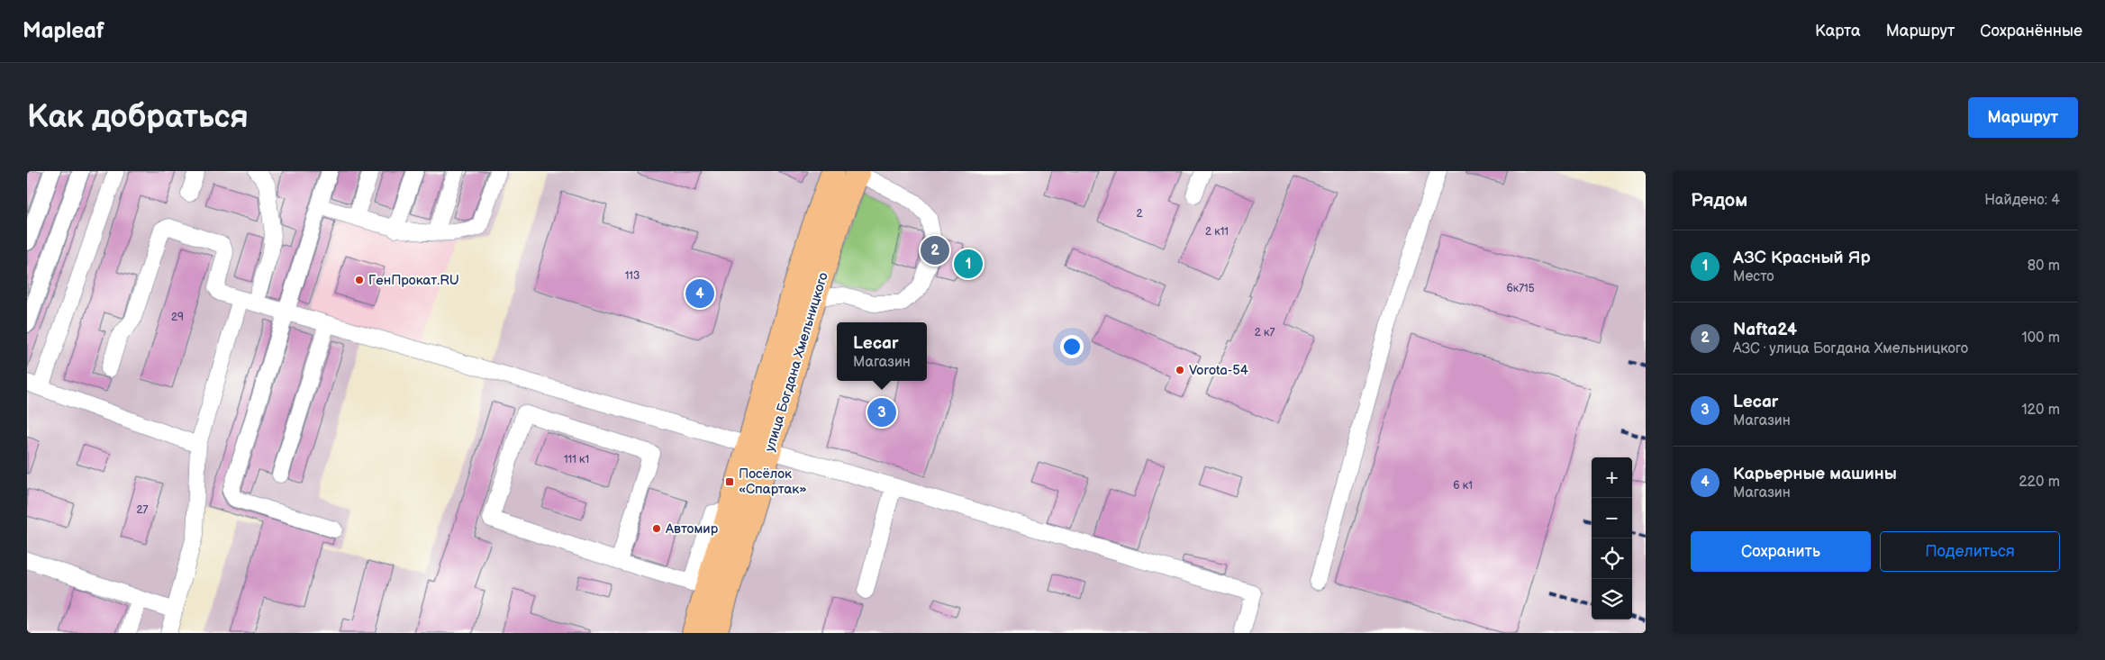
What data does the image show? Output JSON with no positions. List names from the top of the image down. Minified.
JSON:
{"streets":{"highway":["улица Богдана Хмельницкого"]},"places":{"other":["ГенПрокат.RU","Vorota-54","Автомир"],"transit":["Посёлок «Спартак»"]},"house_numbers":["2","2 к11","113","6к715","29","2 к7","111 к1","6 к1","27"],"page":{"header":"Mapleaf","nav":["Карта","Маршрут","Сохранённые"],"buttons":["Маршрут",["Сохранить","Поделиться"]],"title":"Как добраться","heading":["Рядом","Найдено: 4"],"list":[{"mark":"1","name":"АЗС Красный Яр","note":"Место","value":"80 m"},{"mark":"2","name":"Nafta24","note":"АЗС · улица Богдана Хмельницкого","value":"100 m"},{"mark":"3","name":"Lecar","note":"Магазин","value":"120 m"},{"mark":"4","name":"Карьерные машины","note":"Магазин","value":"220 m"}],"pins":["2","1","4","3"],"popup":["Lecar","Магазин"],"map_buttons":["+","−"]}}
